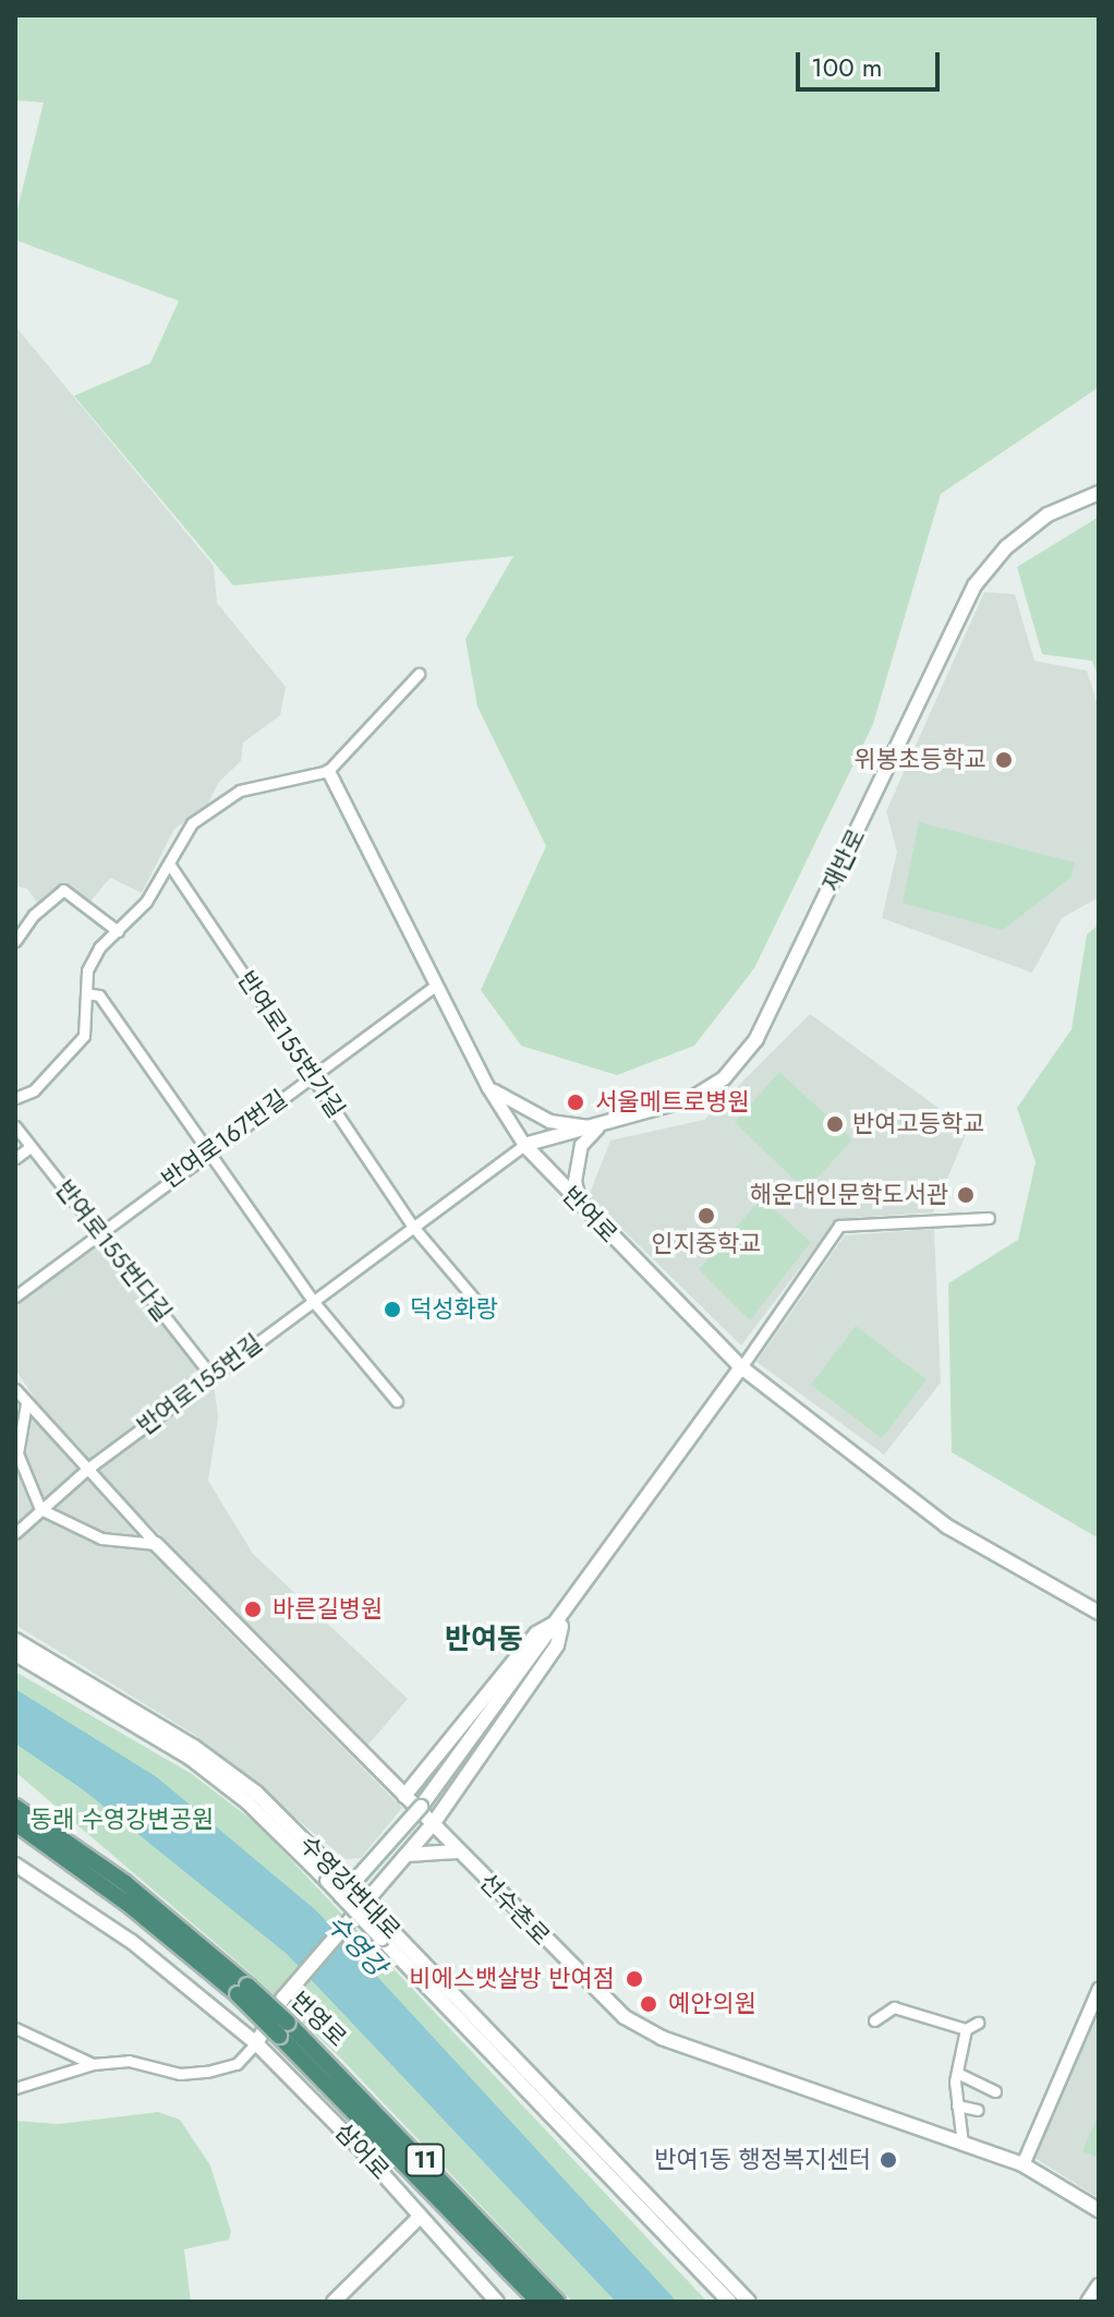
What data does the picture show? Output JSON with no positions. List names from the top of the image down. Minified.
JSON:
{"streets":{"highway":["번영로","11"],"main road":["재반로","반여로","수영강변대로","선수촌로","삼어로"],"street":["반여로155번가길","반여로167번길","반여로155번다길","반여로155번길"]},"crossings":[["재반로","반여로"],["재반로","반여로155번길"],["반여로155번가길","반여로167번길"],["반여로155번가길","반여로155번길"],["반여로167번길","반여로"],["반여로167번길","반여로155번다길"],["반여로","반여로155번길"],["반여로155번다길","반여로155번길"],["반여로155번길","선수촌로"]],"districts":["반여동"],"water":["수영강"],"parks":["동래 수영강변공원"],"places":["위봉초등학교","서울메트로병원","반여고등학교","해운대인문학도서관","인지중학교","덕성화랑","바른길병원","비에스뱃살방 반여점","예안의원","반여1동 행정복지센터"],"scale_bar":"100 m"}
